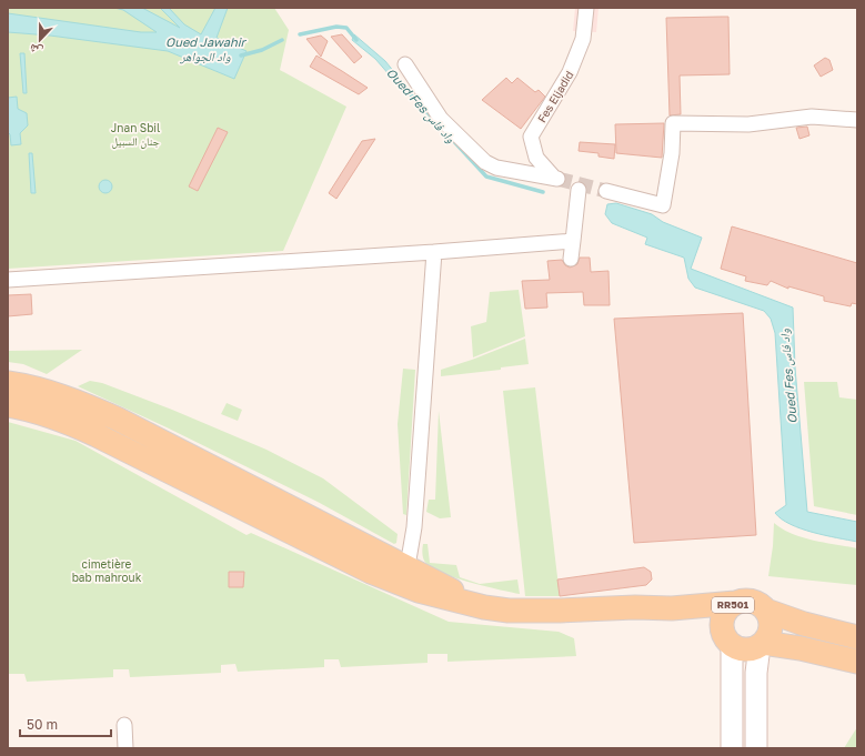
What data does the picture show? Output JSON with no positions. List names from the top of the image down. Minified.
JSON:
{"streets":{"main road":["RR501"],"street":["Fes Eljadid"]},"water":["Oued Jawahir واد الجواهر","Oued Fes واد فاس"],"parks":["Jnan Sbil جنان السبيل","cimetière bab mahrouk"],"scale_bar":"50 m","north":"bottom"}
